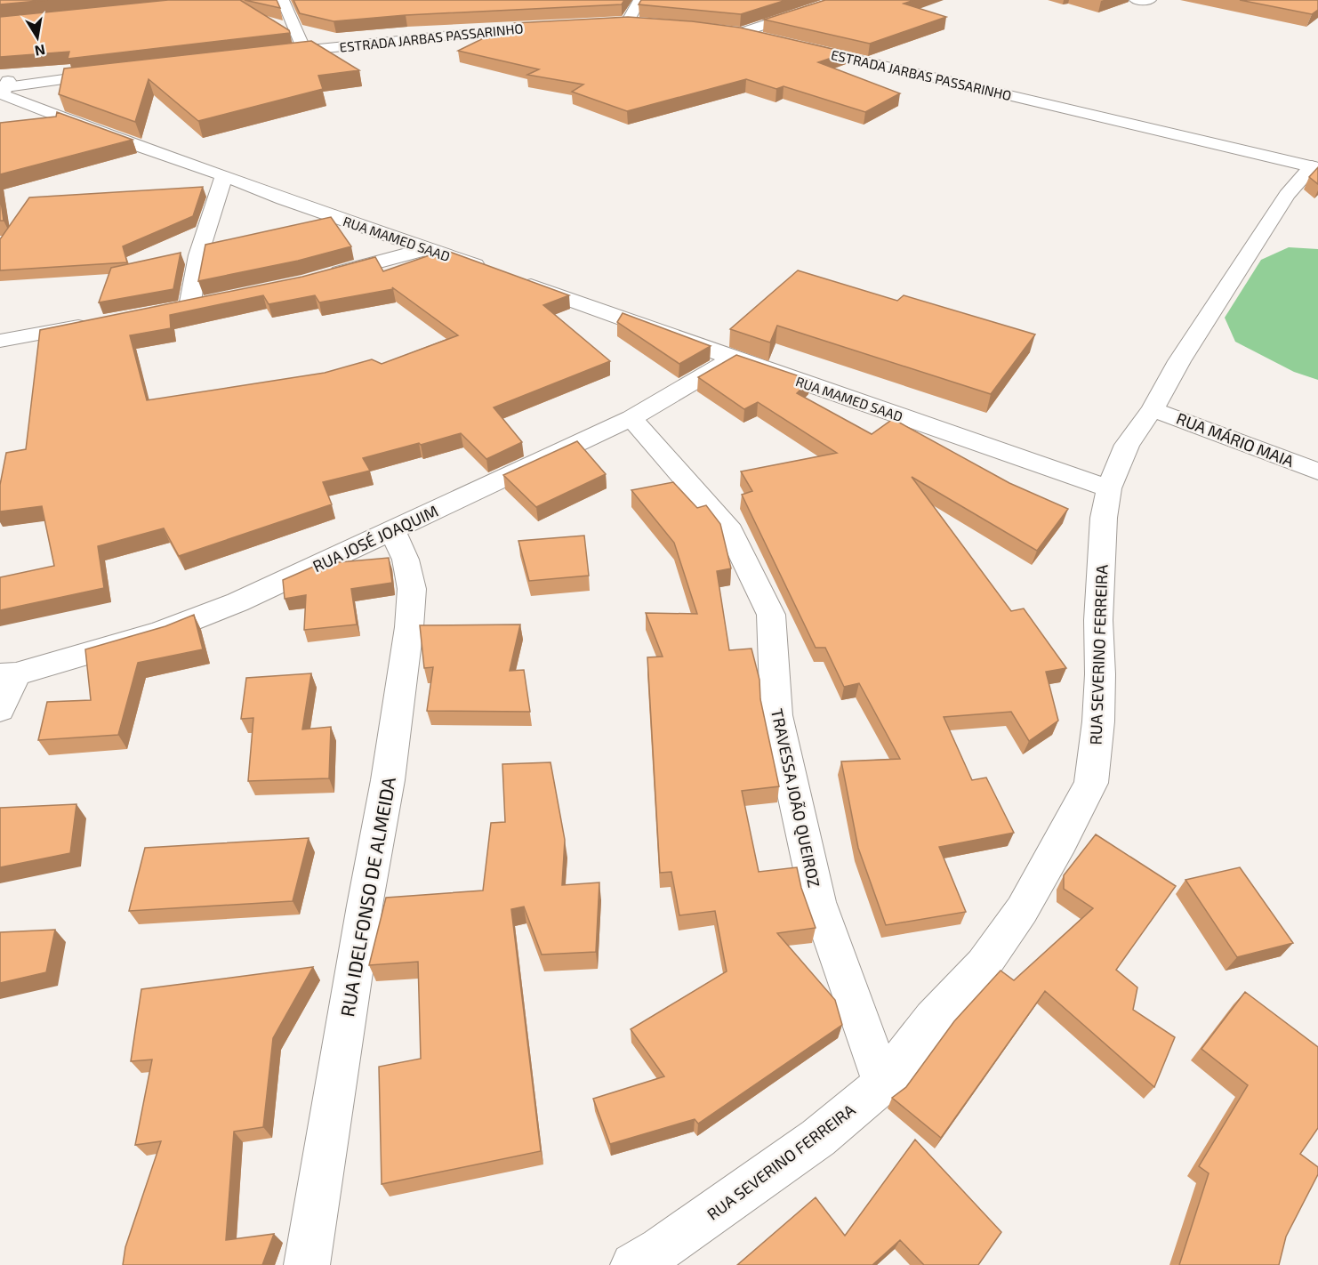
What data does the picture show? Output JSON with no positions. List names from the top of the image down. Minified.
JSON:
{"streets":{"street":["ESTRADA JARBAS PASSARINHO","RUA MAMED SAAD","RUA MÁRIO MAIA","RUA JOSÉ JOAQUIM","RUA SEVERINO FERREIRA","TRAVESSA JOÃO QUEIROZ","RUA IDELFONSO DE ALMEIDA"]},"crossings":[["ESTRADA JARBAS PASSARINHO","RUA SEVERINO FERREIRA"],["RUA MAMED SAAD","RUA JOSÉ JOAQUIM"],["RUA MAMED SAAD","RUA SEVERINO FERREIRA"],["RUA MÁRIO MAIA","RUA SEVERINO FERREIRA"],["RUA JOSÉ JOAQUIM","TRAVESSA JOÃO QUEIROZ"],["RUA JOSÉ JOAQUIM","RUA IDELFONSO DE ALMEIDA"],["RUA SEVERINO FERREIRA","TRAVESSA JOÃO QUEIROZ"]],"north":"bottom"}
